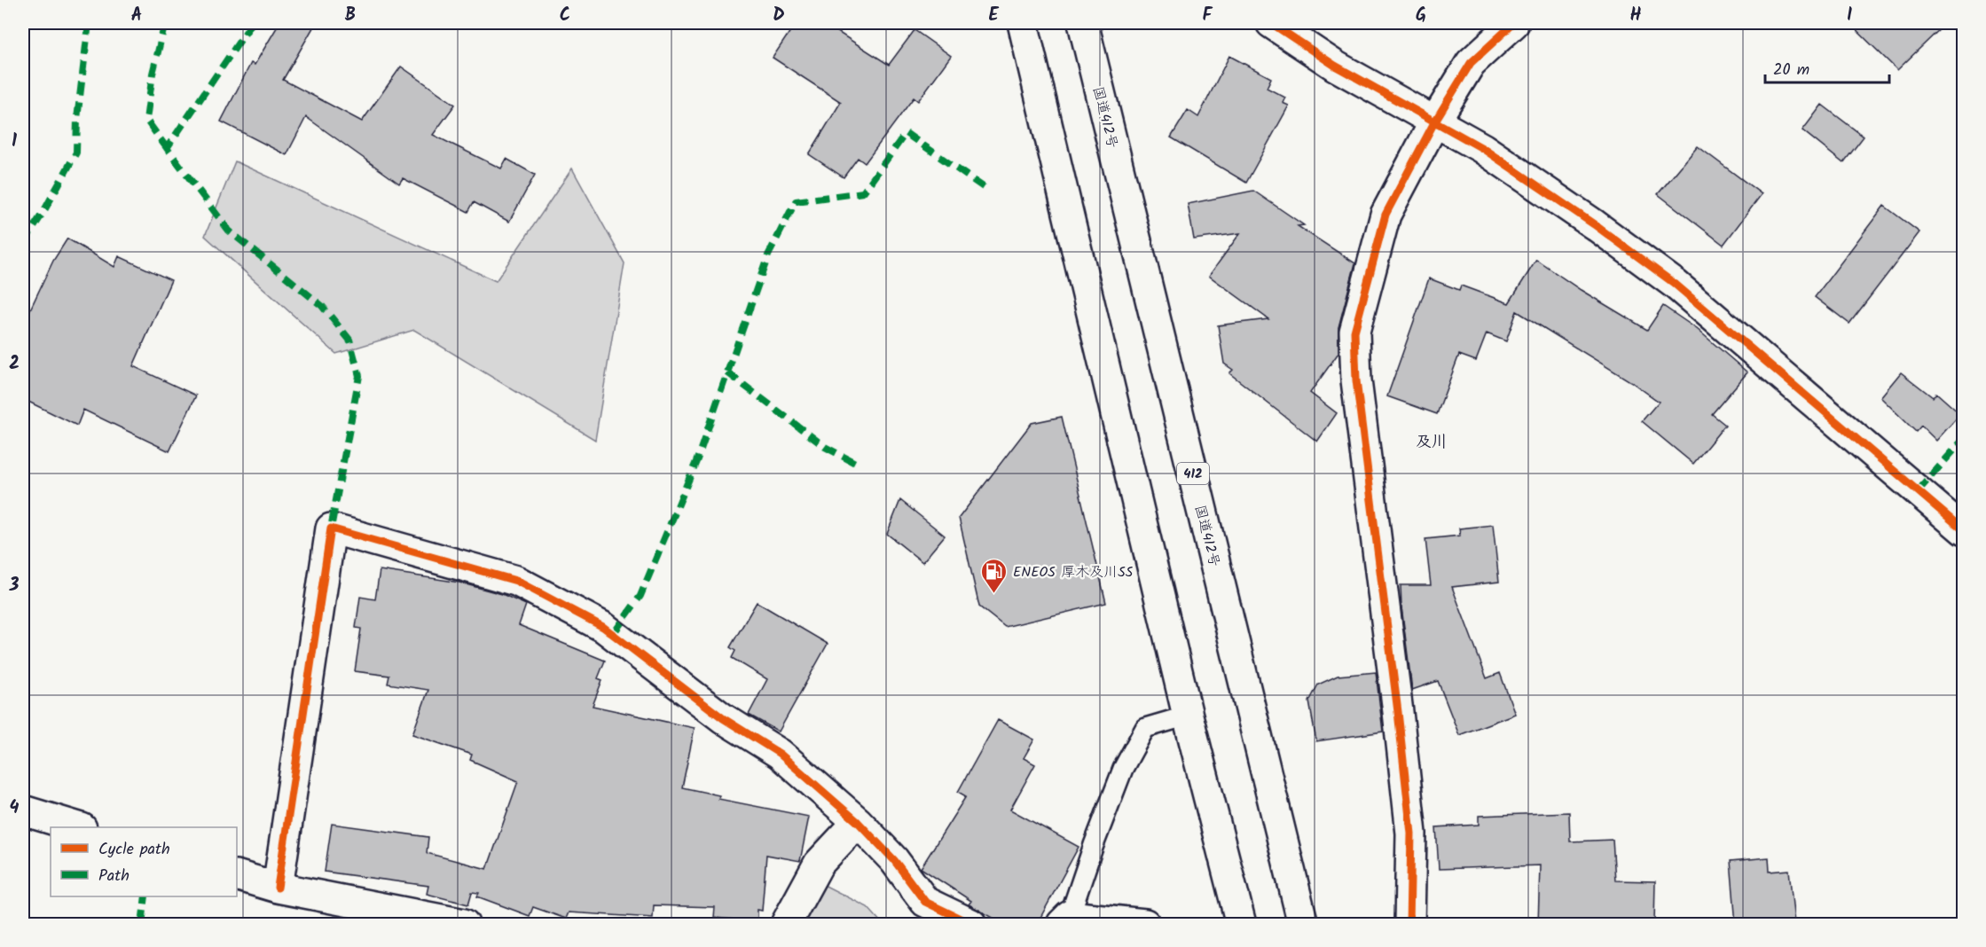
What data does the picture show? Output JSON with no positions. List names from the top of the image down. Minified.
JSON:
{"streets":{"main road":["国道412号","412"]},"districts":["及川"],"places":{"fuel station":["ENEOS 厚木及川SS"]},"legend":["Cycle path","Path"],"scale_bar":"20 m","grid":{"columns":["A","B","C","D","E","F","G","H","I"],"rows":["1","2","3","4"]}}
